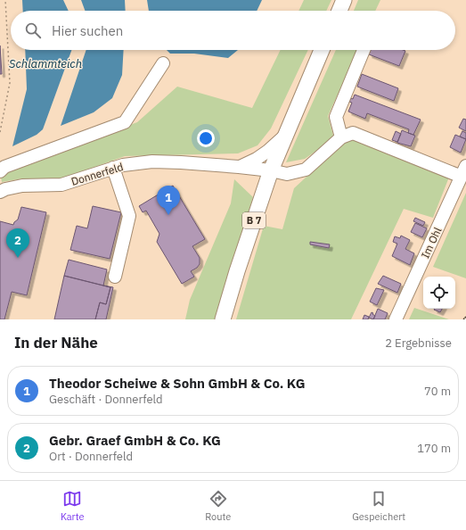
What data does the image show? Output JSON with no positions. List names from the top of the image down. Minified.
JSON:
{"streets":{"main road":["B 7"],"street":["Donnerfeld","Im Ohl"]},"crossings":[["Donnerfeld","B 7"]],"water":["Schlammteich"],"page":{"search":"Hier suchen","pins":["1","2"],"heading":["In der Nähe","2 Ergebnisse"],"list":[{"mark":"1","name":"Theodor Scheiwe & Sohn GmbH & Co. KG","note":"Geschäft · Donnerfeld","value":"70 m"},{"mark":"2","name":"Gebr. Graef GmbH & Co. KG","note":"Ort · Donnerfeld","value":"170 m"}],"nav":["Karte","Route","Gespeichert"]}}
